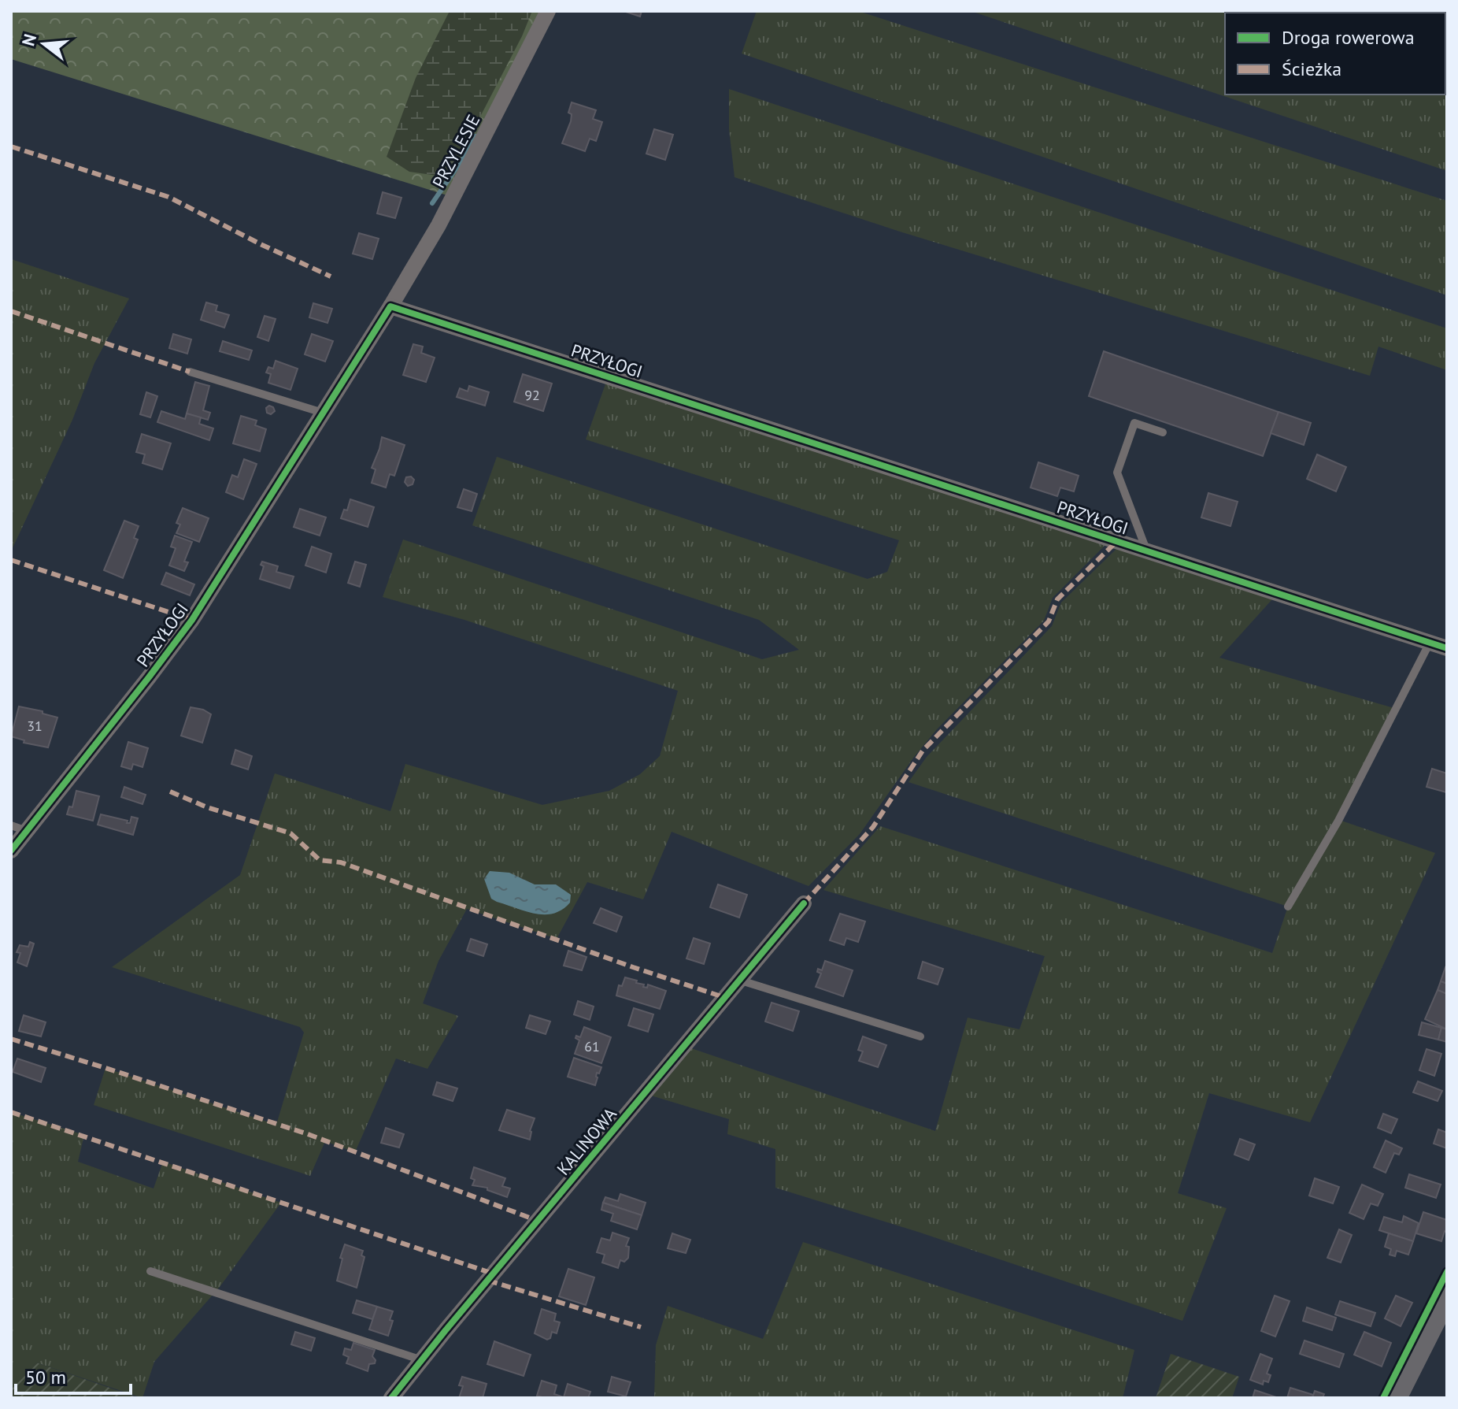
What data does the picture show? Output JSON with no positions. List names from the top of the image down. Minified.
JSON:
{"streets":{"street":["PRZYLESIE","PRZYŁOGI","KALINOWA"]},"crossings":[["PRZYLESIE","PRZYŁOGI"]],"house_numbers":["92","31","61"],"legend":["Droga rowerowa","Ścieżka"],"scale_bar":"50 m","north":"left"}
